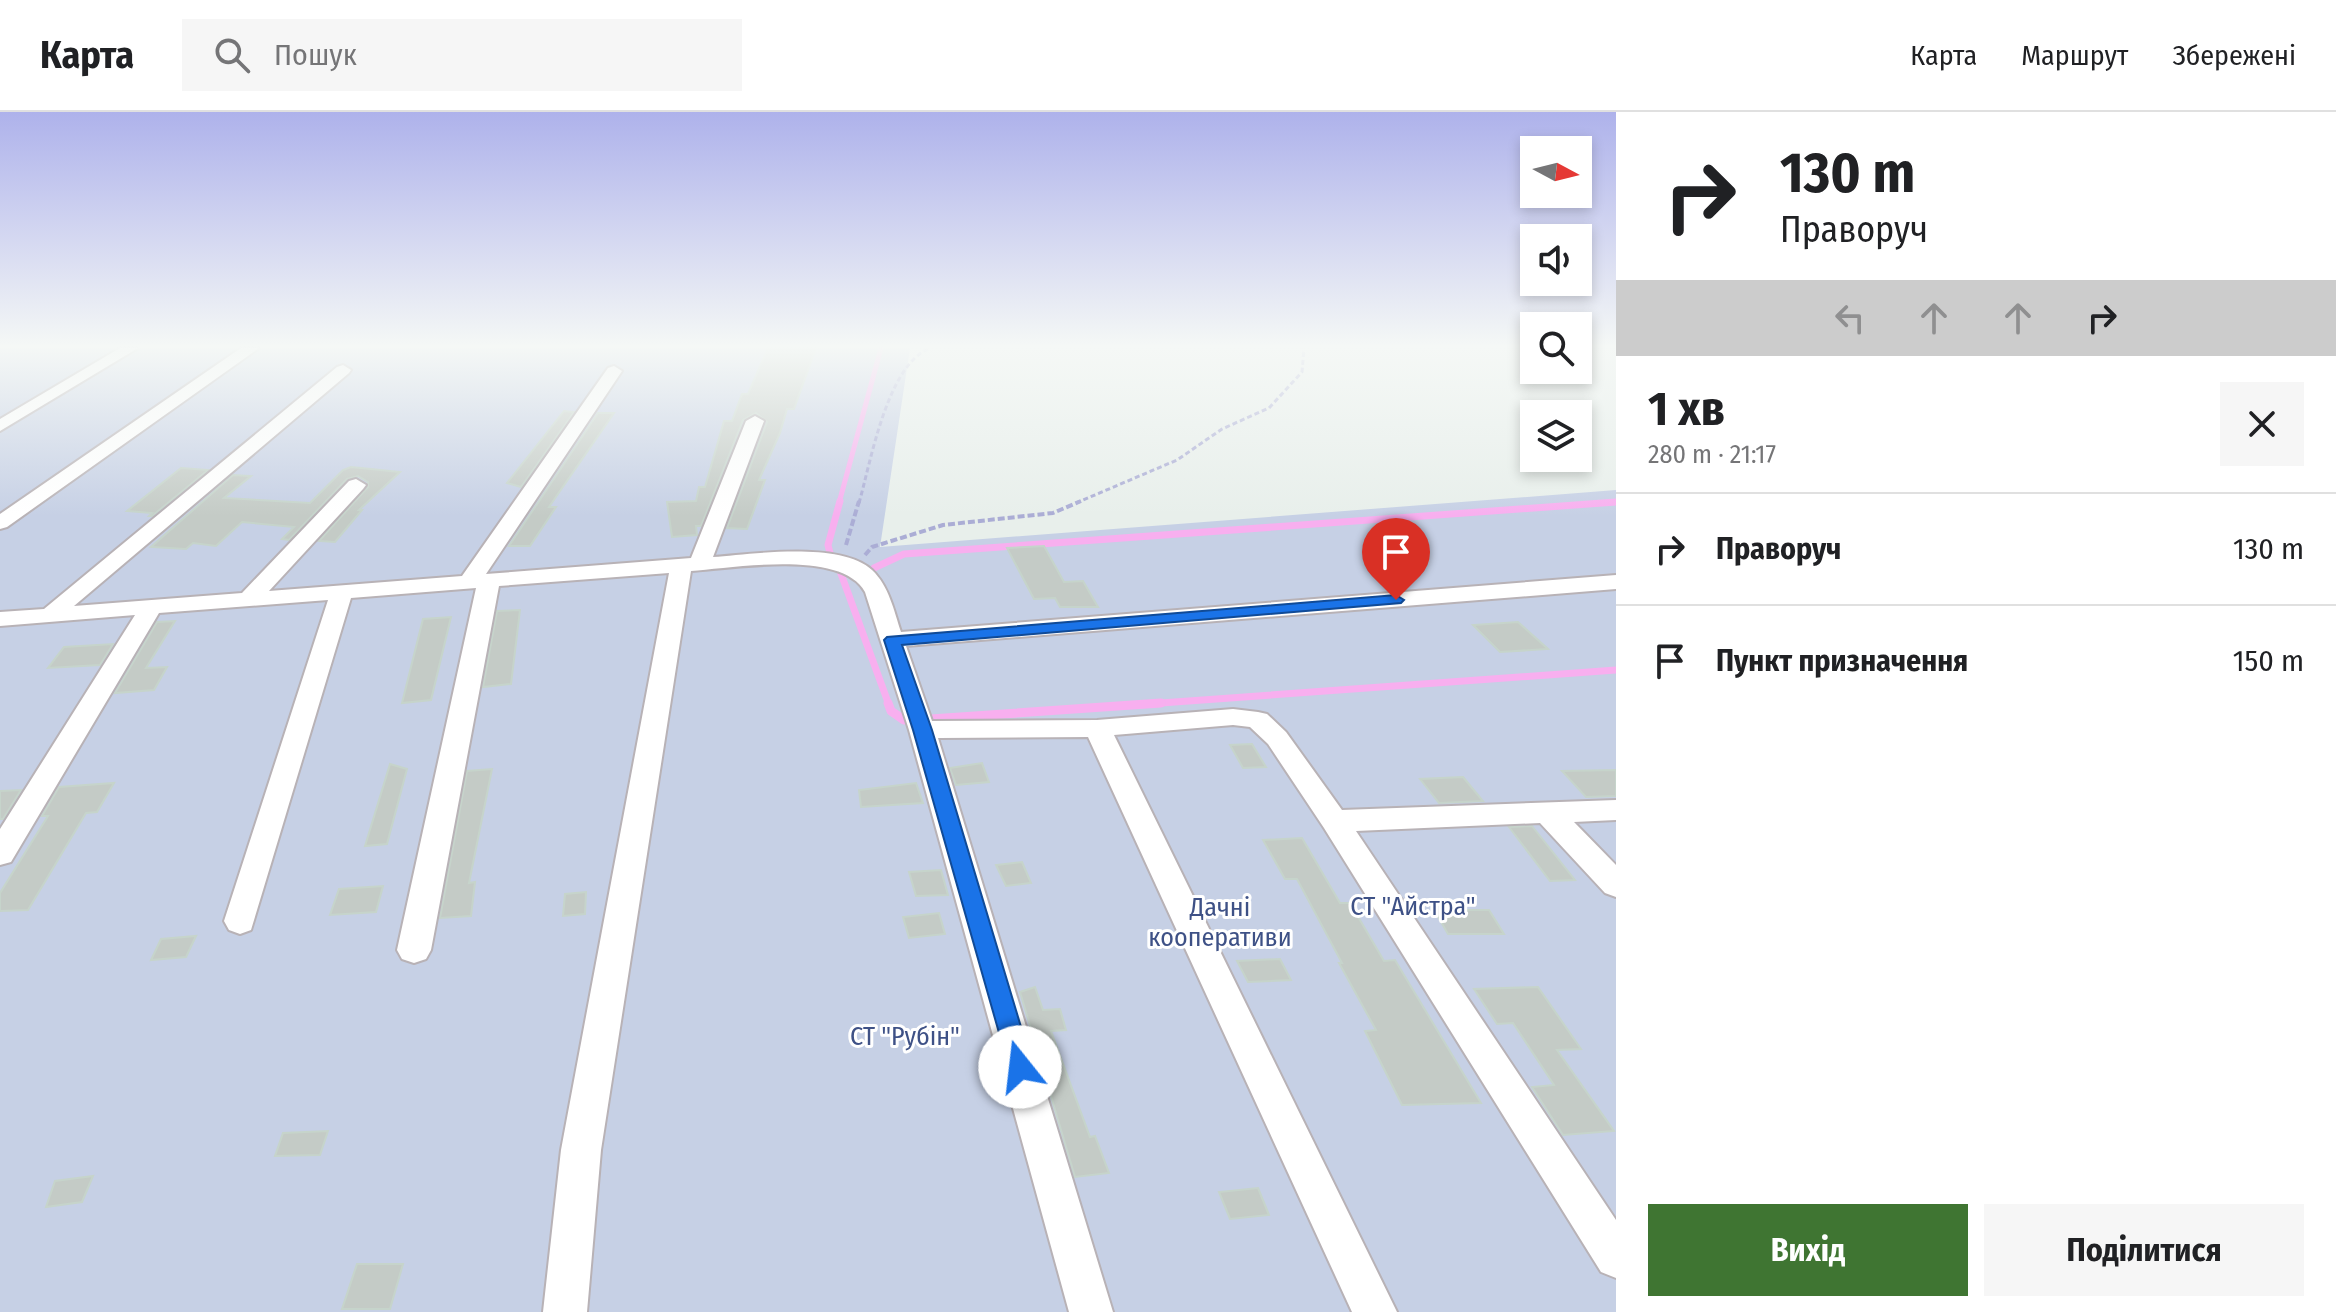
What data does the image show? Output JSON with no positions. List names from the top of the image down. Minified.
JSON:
{"parks":["СТ \"Айстра\"","Дачні кооперативи","СТ \"Рубін\""],"north":"right","page":{"header":"Карта","search":"Пошук","nav":["Карта","Маршрут","Збережені"],"turn":["130 m","Праворуч"],"heading":["1 хв","280 m · 21:17"],"list":[{"name":"Праворуч","value":"130 m"},{"name":"Пункт призначення","value":"150 m"}],"buttons":["Вихід","Поділитися"]}}
